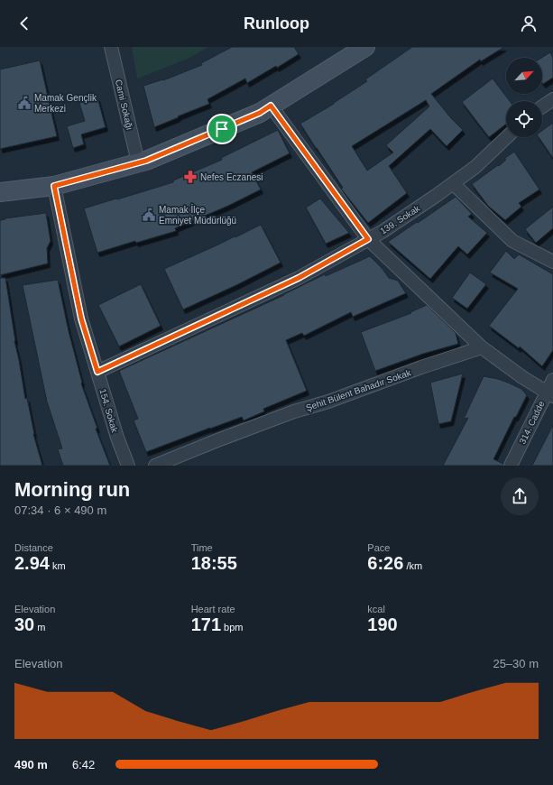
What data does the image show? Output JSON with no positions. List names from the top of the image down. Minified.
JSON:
{"streets":{"street":["Cami Sokağı","139. Sokak","Şehit Bülent Bahadır Sokak","154. Sokak","314. Cadde"]},"crossings":[["139. Sokak","154. Sokak"]],"places":{"public building":["Mamak Gençlik Merkezi","Mamak İlçe Emniyet Müdürlüğü"],"pharmacy":["Nefes Eczanesi"]},"north":"top right","page":{"header":"Runloop","heading":["Morning run","07:34 · 6 × 490 m"],"stats":[["Distance","2.94 km"],["Time","18:55"],["Pace","6:26 /km"],["Elevation","30 m"],["Heart rate","171 bpm"],["kcal","190"]],"chart":["Elevation","25–30 m"],"list":[{"name":"490 m","note":"6:42"}]}}
